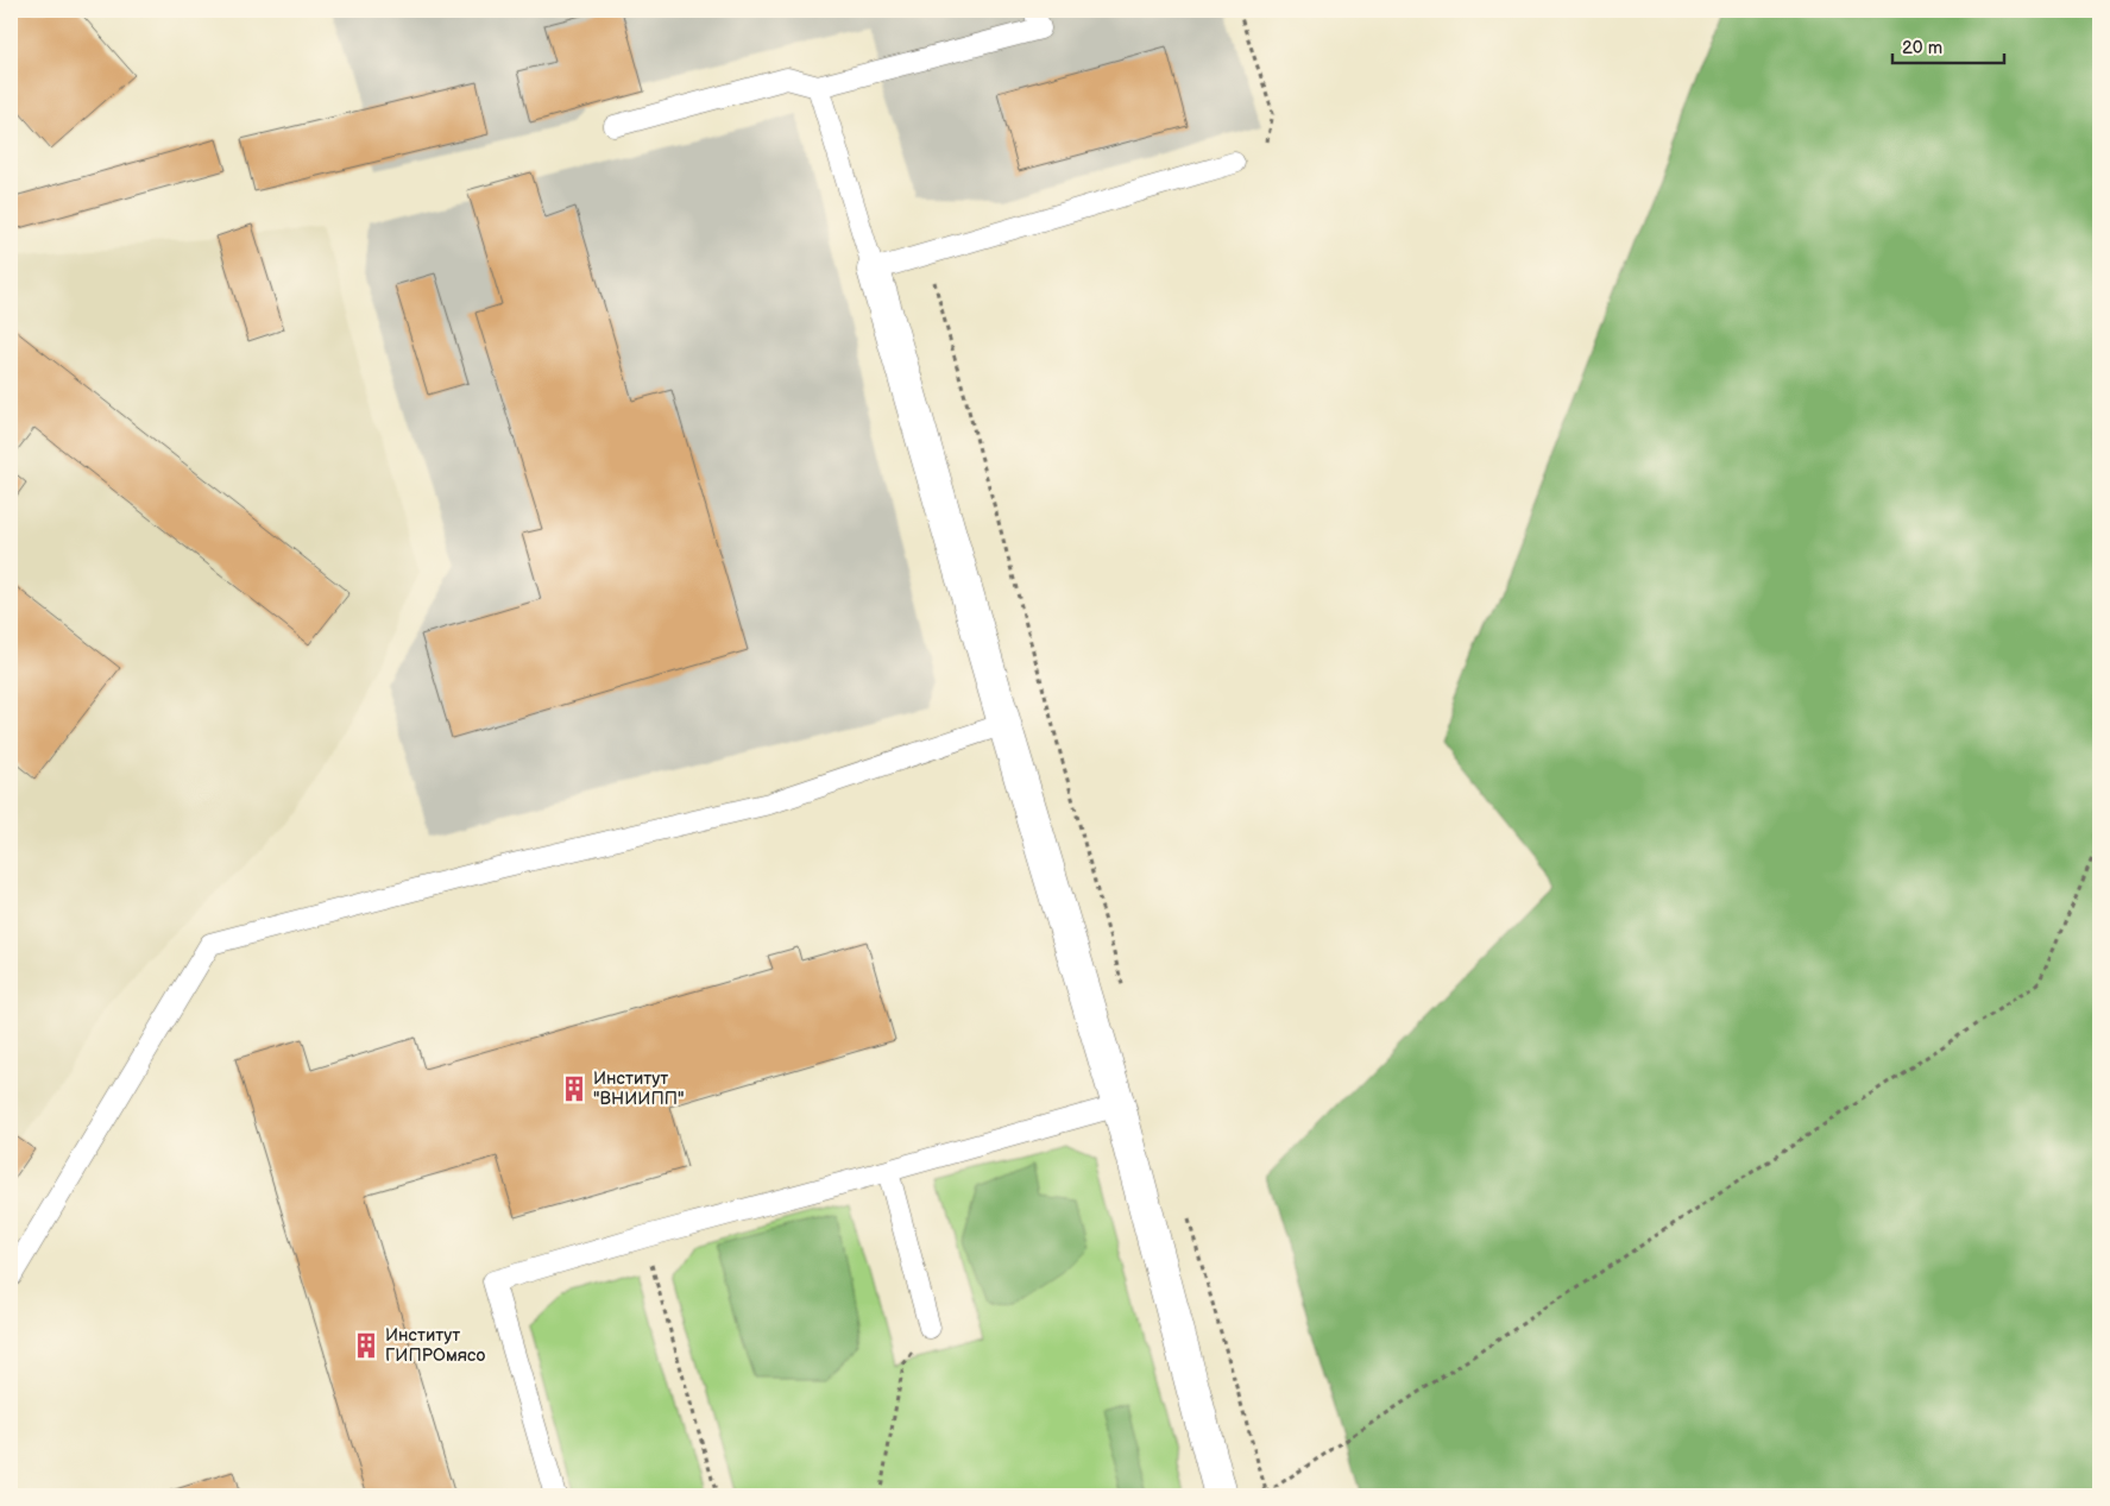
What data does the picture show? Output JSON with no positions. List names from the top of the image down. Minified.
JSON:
{"places":{"building":["Институт \"ВНИИПП\"","Институт ГИПРОмясо"]},"scale_bar":"20 m"}
